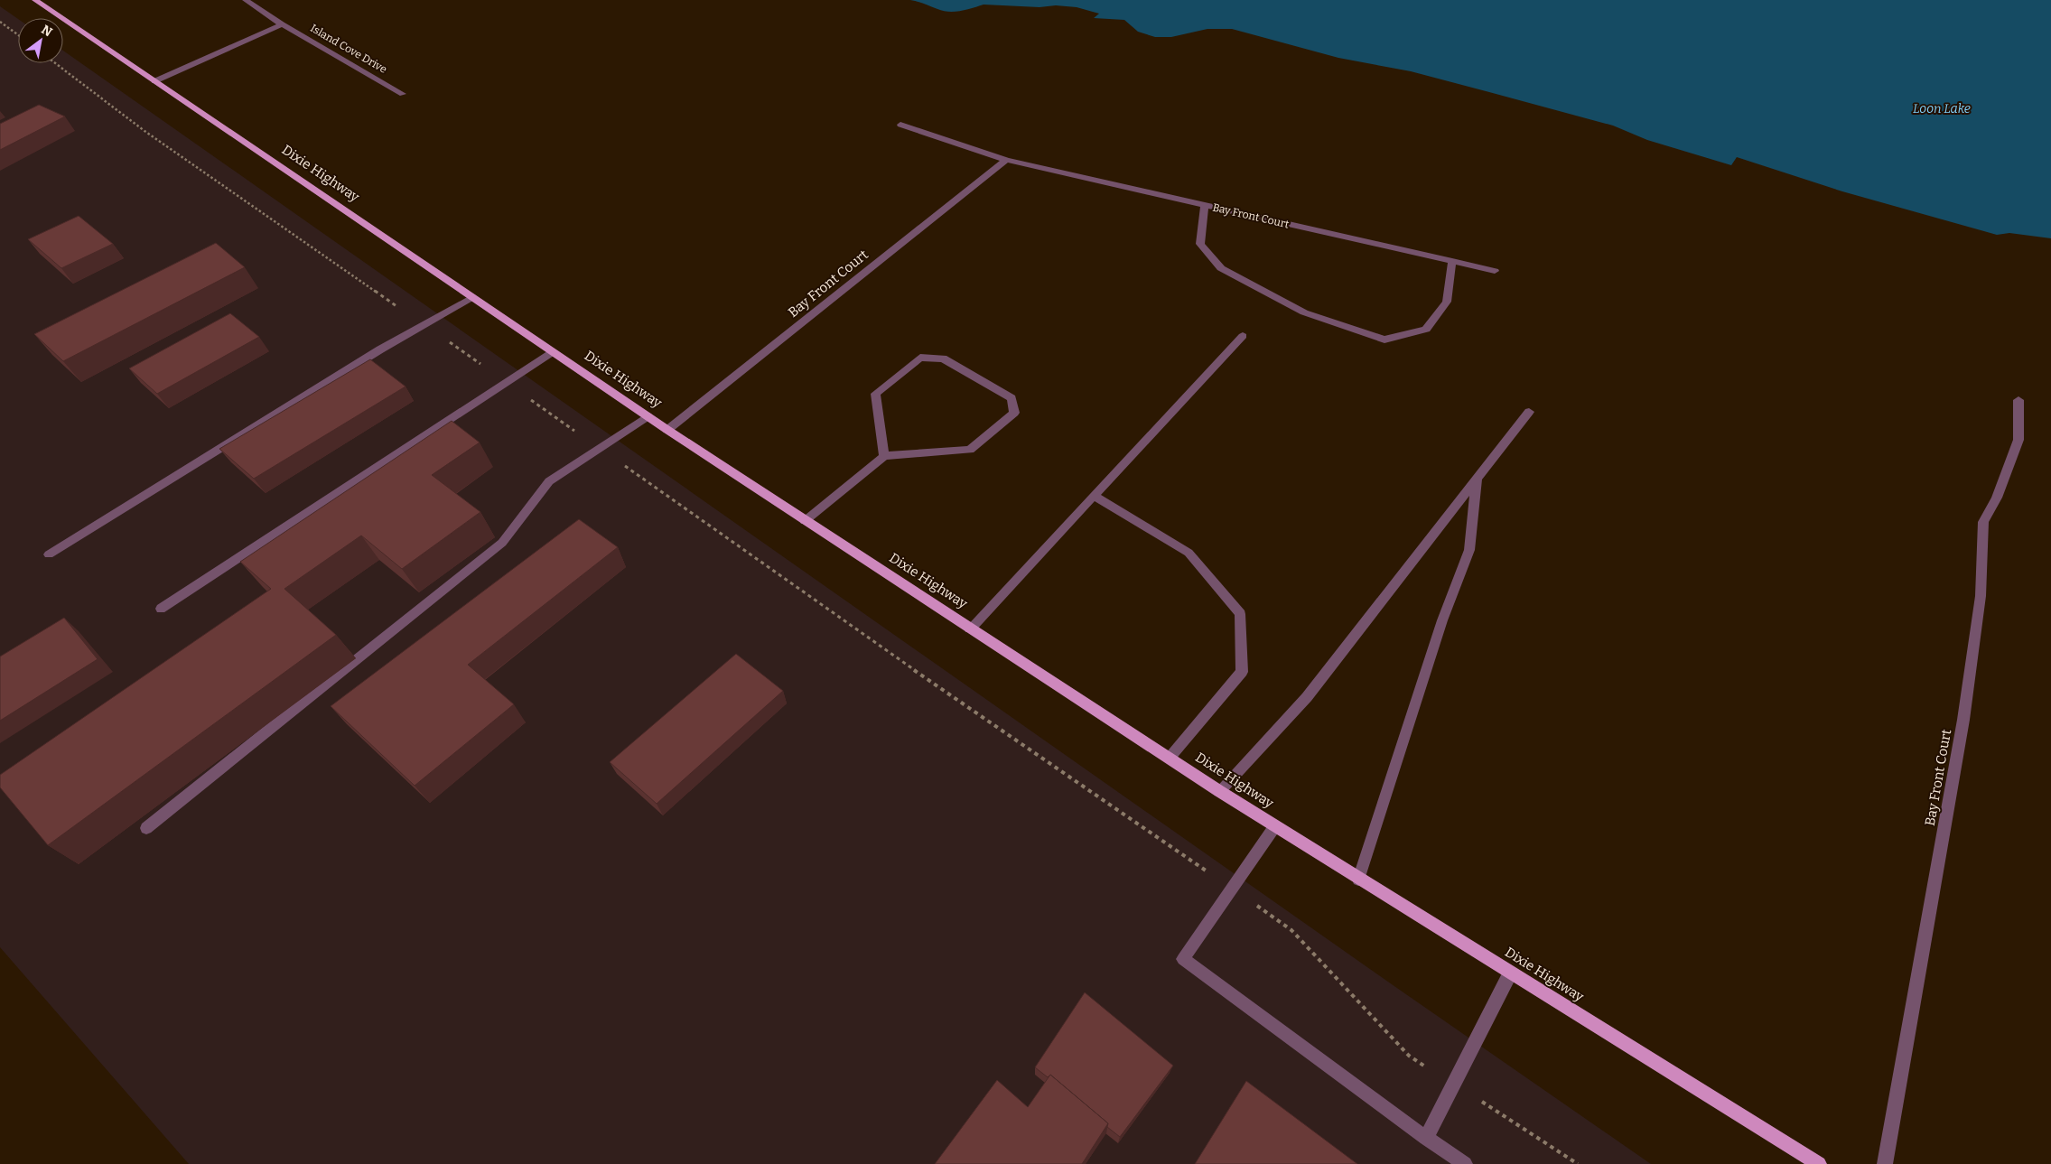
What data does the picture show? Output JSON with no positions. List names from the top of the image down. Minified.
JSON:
{"streets":{"main road":["Dixie Highway"],"street":["Island Cove Drive","Bay Front Court"]},"crossings":[["Dixie Highway","Bay Front Court"]],"water":["Loon Lake"],"north":"top right"}
